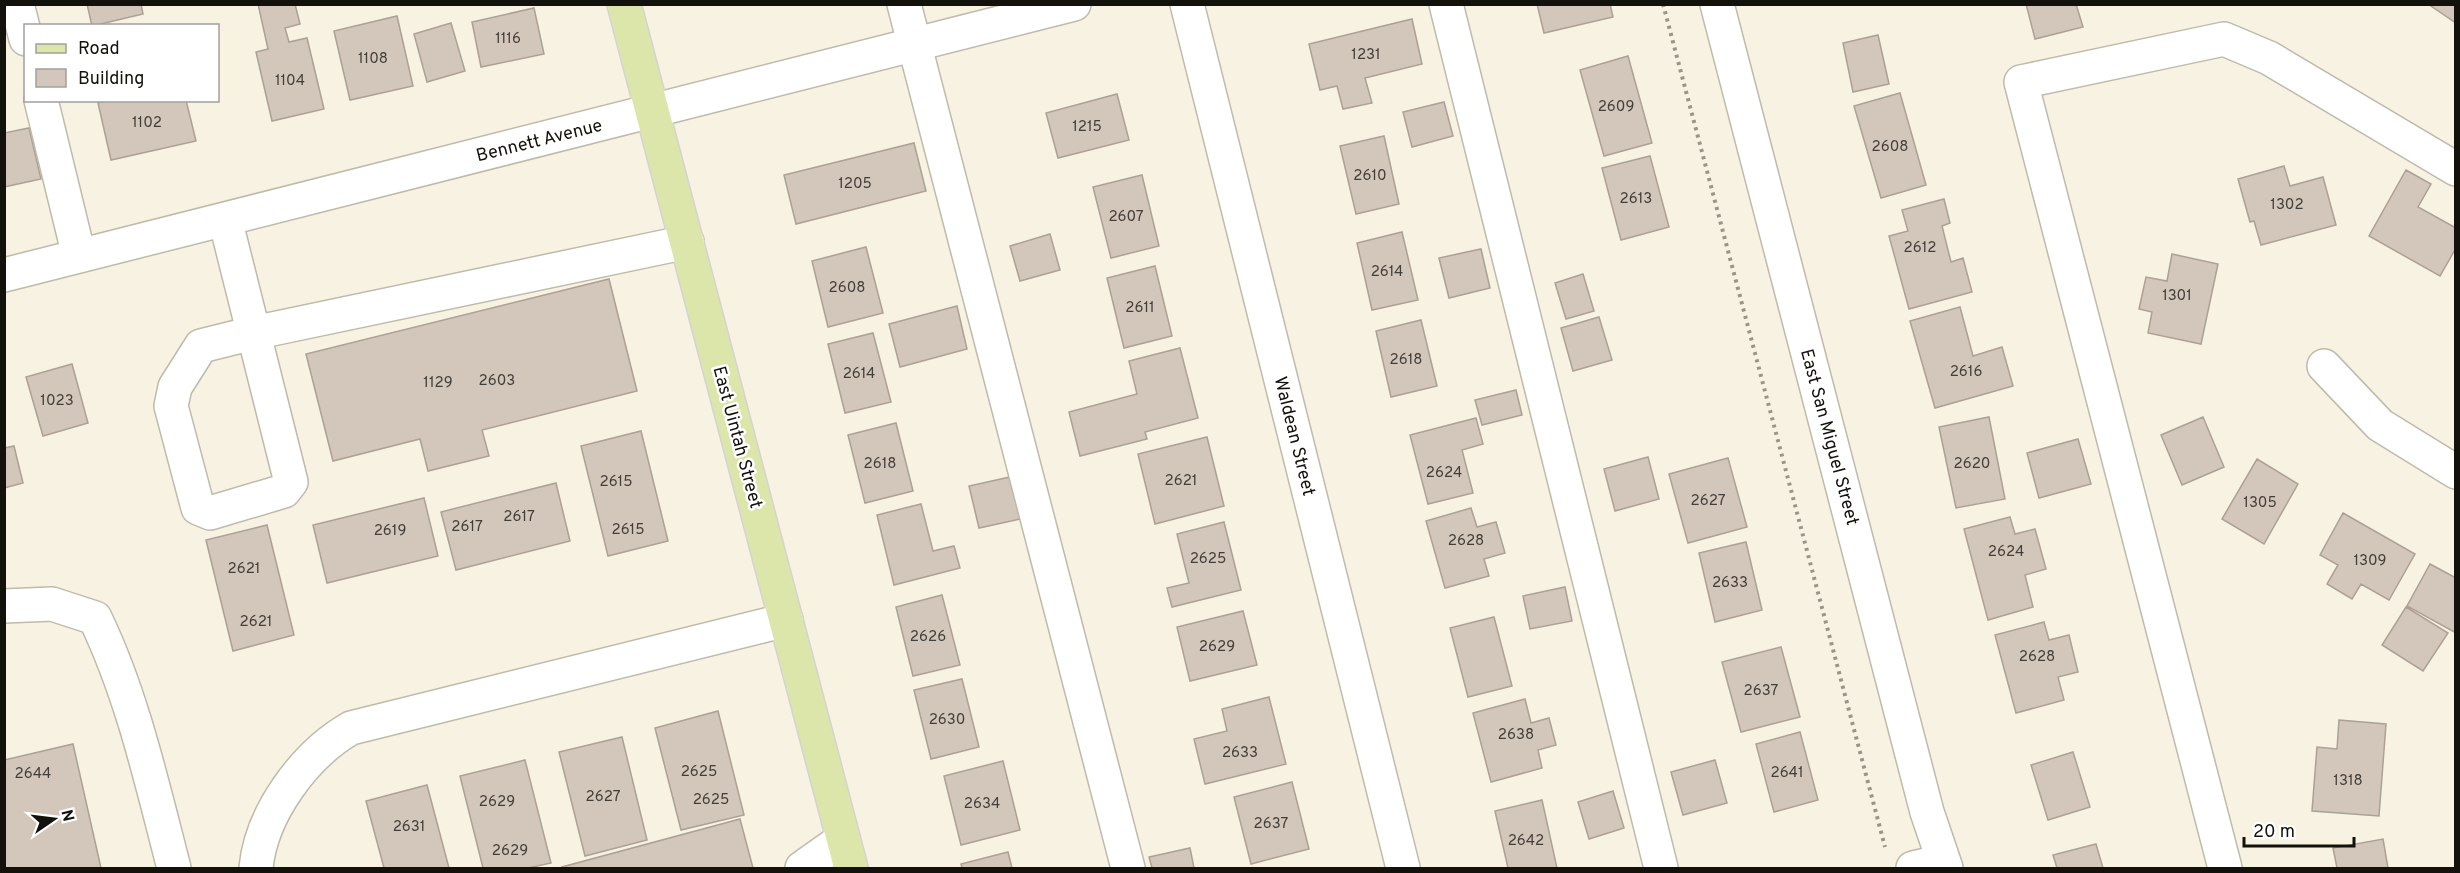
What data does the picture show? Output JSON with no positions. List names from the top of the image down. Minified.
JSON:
{"streets":{"main road":["East Uintah Street"],"street":["Bennett Avenue","Waldean Street","East San Miguel Street"]},"crossings":[["Bennett Avenue","East Uintah Street"]],"house_numbers":["1116","1231","1108","1104","2609","1102","1215","2608","2610","1205","2613","1302","2607","2612","2614","2608","1301","2611","2618","2616","2614","2603","1129","1023","2618","2620","2624","2621","2615","2627","1305","2617","2617","2615","2619","2628","2624","2625","1309","2621","2633","2621","2626","2629","2628","2637","2630","2638","2633","2625","2641","2644","1318","2627","2625","2629","2634","2637","2631","2642","2629"],"legend":["Road","Building"],"scale_bar":"20 m","north":"right"}
